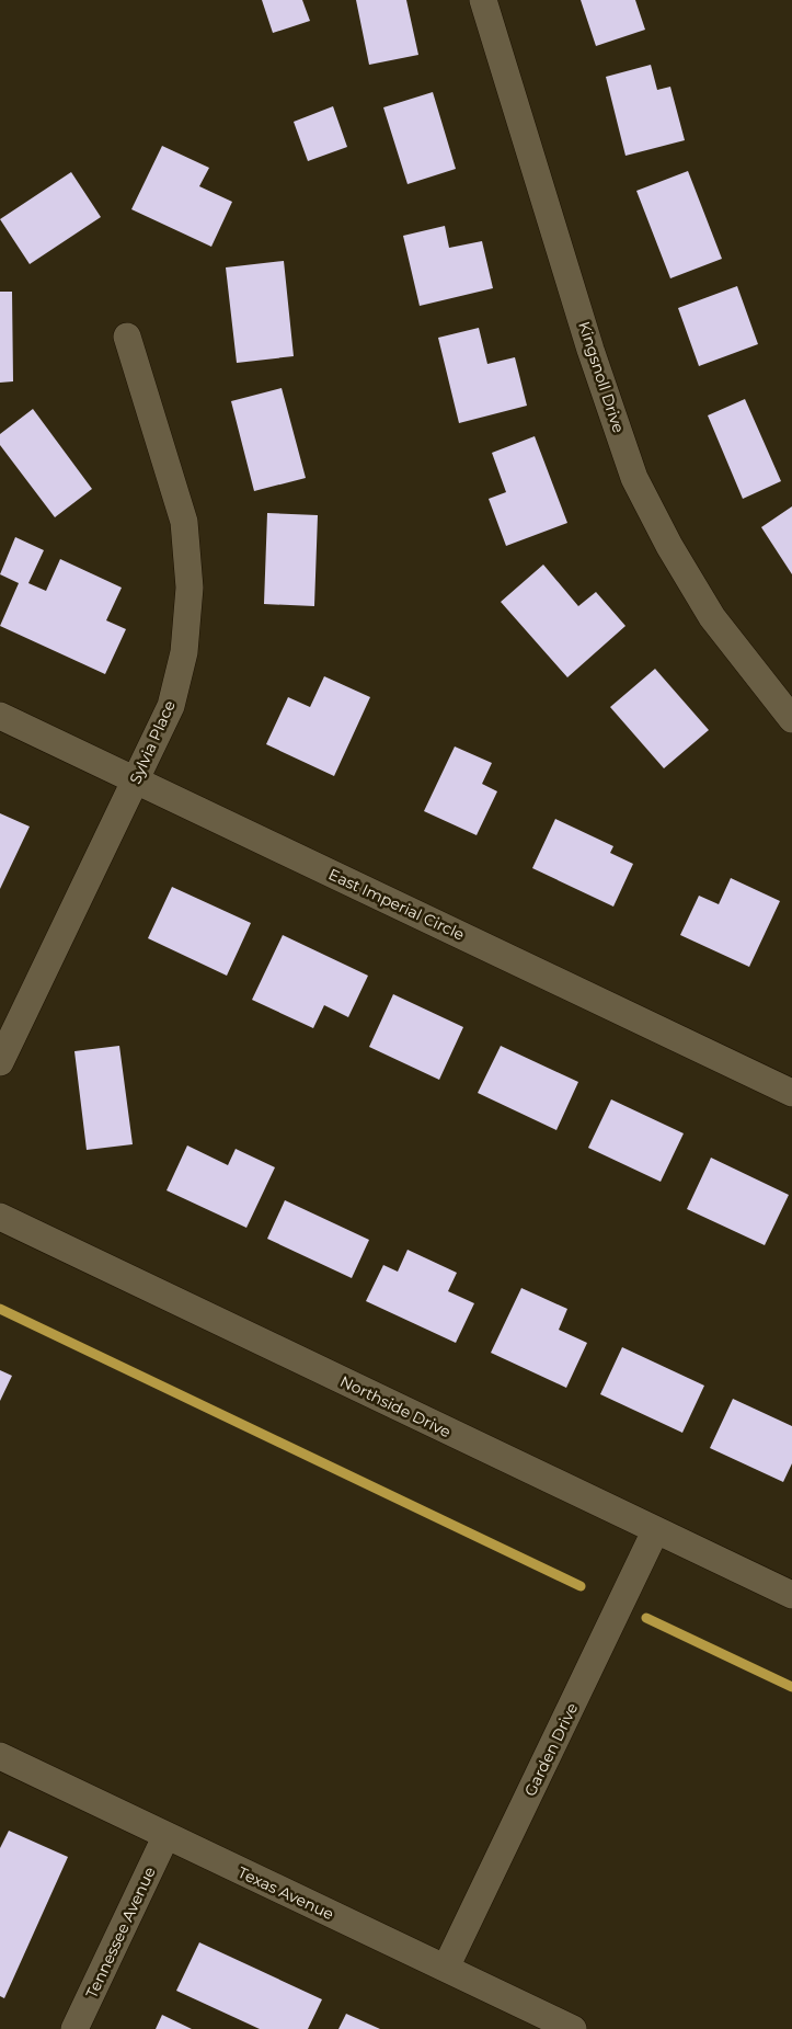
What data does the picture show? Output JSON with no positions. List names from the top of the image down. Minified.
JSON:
{"streets":{"street":["Kingsnoll Drive","Sylvia Place","East Imperial Circle","Northside Drive","Garden Drive","Texas Avenue","Tennessee Avenue"]},"crossings":[["Sylvia Place","East Imperial Circle"],["Northside Drive","Garden Drive"],["Garden Drive","Texas Avenue"],["Texas Avenue","Tennessee Avenue"]]}
